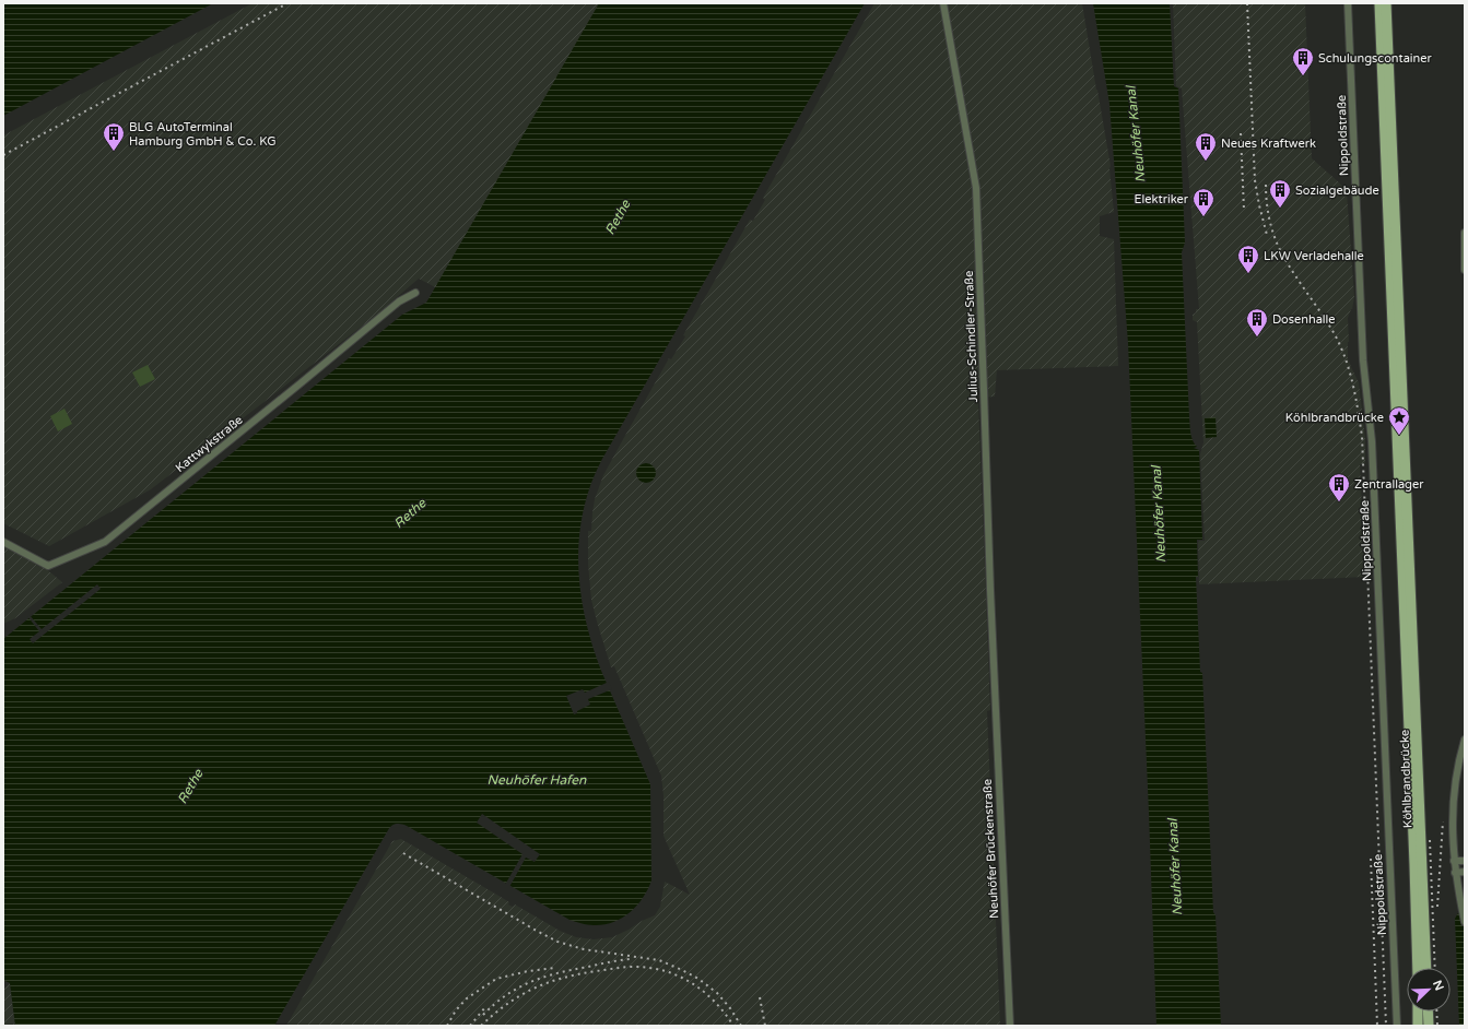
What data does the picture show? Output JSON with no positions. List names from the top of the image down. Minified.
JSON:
{"streets":{"main road":["Köhlbrandbrücke"],"street":["Nippoldstraße","Julius-Schindler-Straße","Kattwykstraße","Neuhöfer Brückenstraße"]},"crossings":[["Julius-Schindler-Straße","Neuhöfer Brückenstraße"]],"water":["Neuhöfer Kanal","Rethe","Neuhöfer Hafen"],"places":{"building":["Schulungscontainer","BLG AutoTerminal Hamburg GmbH & Co. KG","Neues Kraftwerk","Sozialgebäude","Elektriker","LKW Verladehalle","Dosenhalle","Zentrallager"],"place":["Köhlbrandbrücke"]},"north":"top right"}
